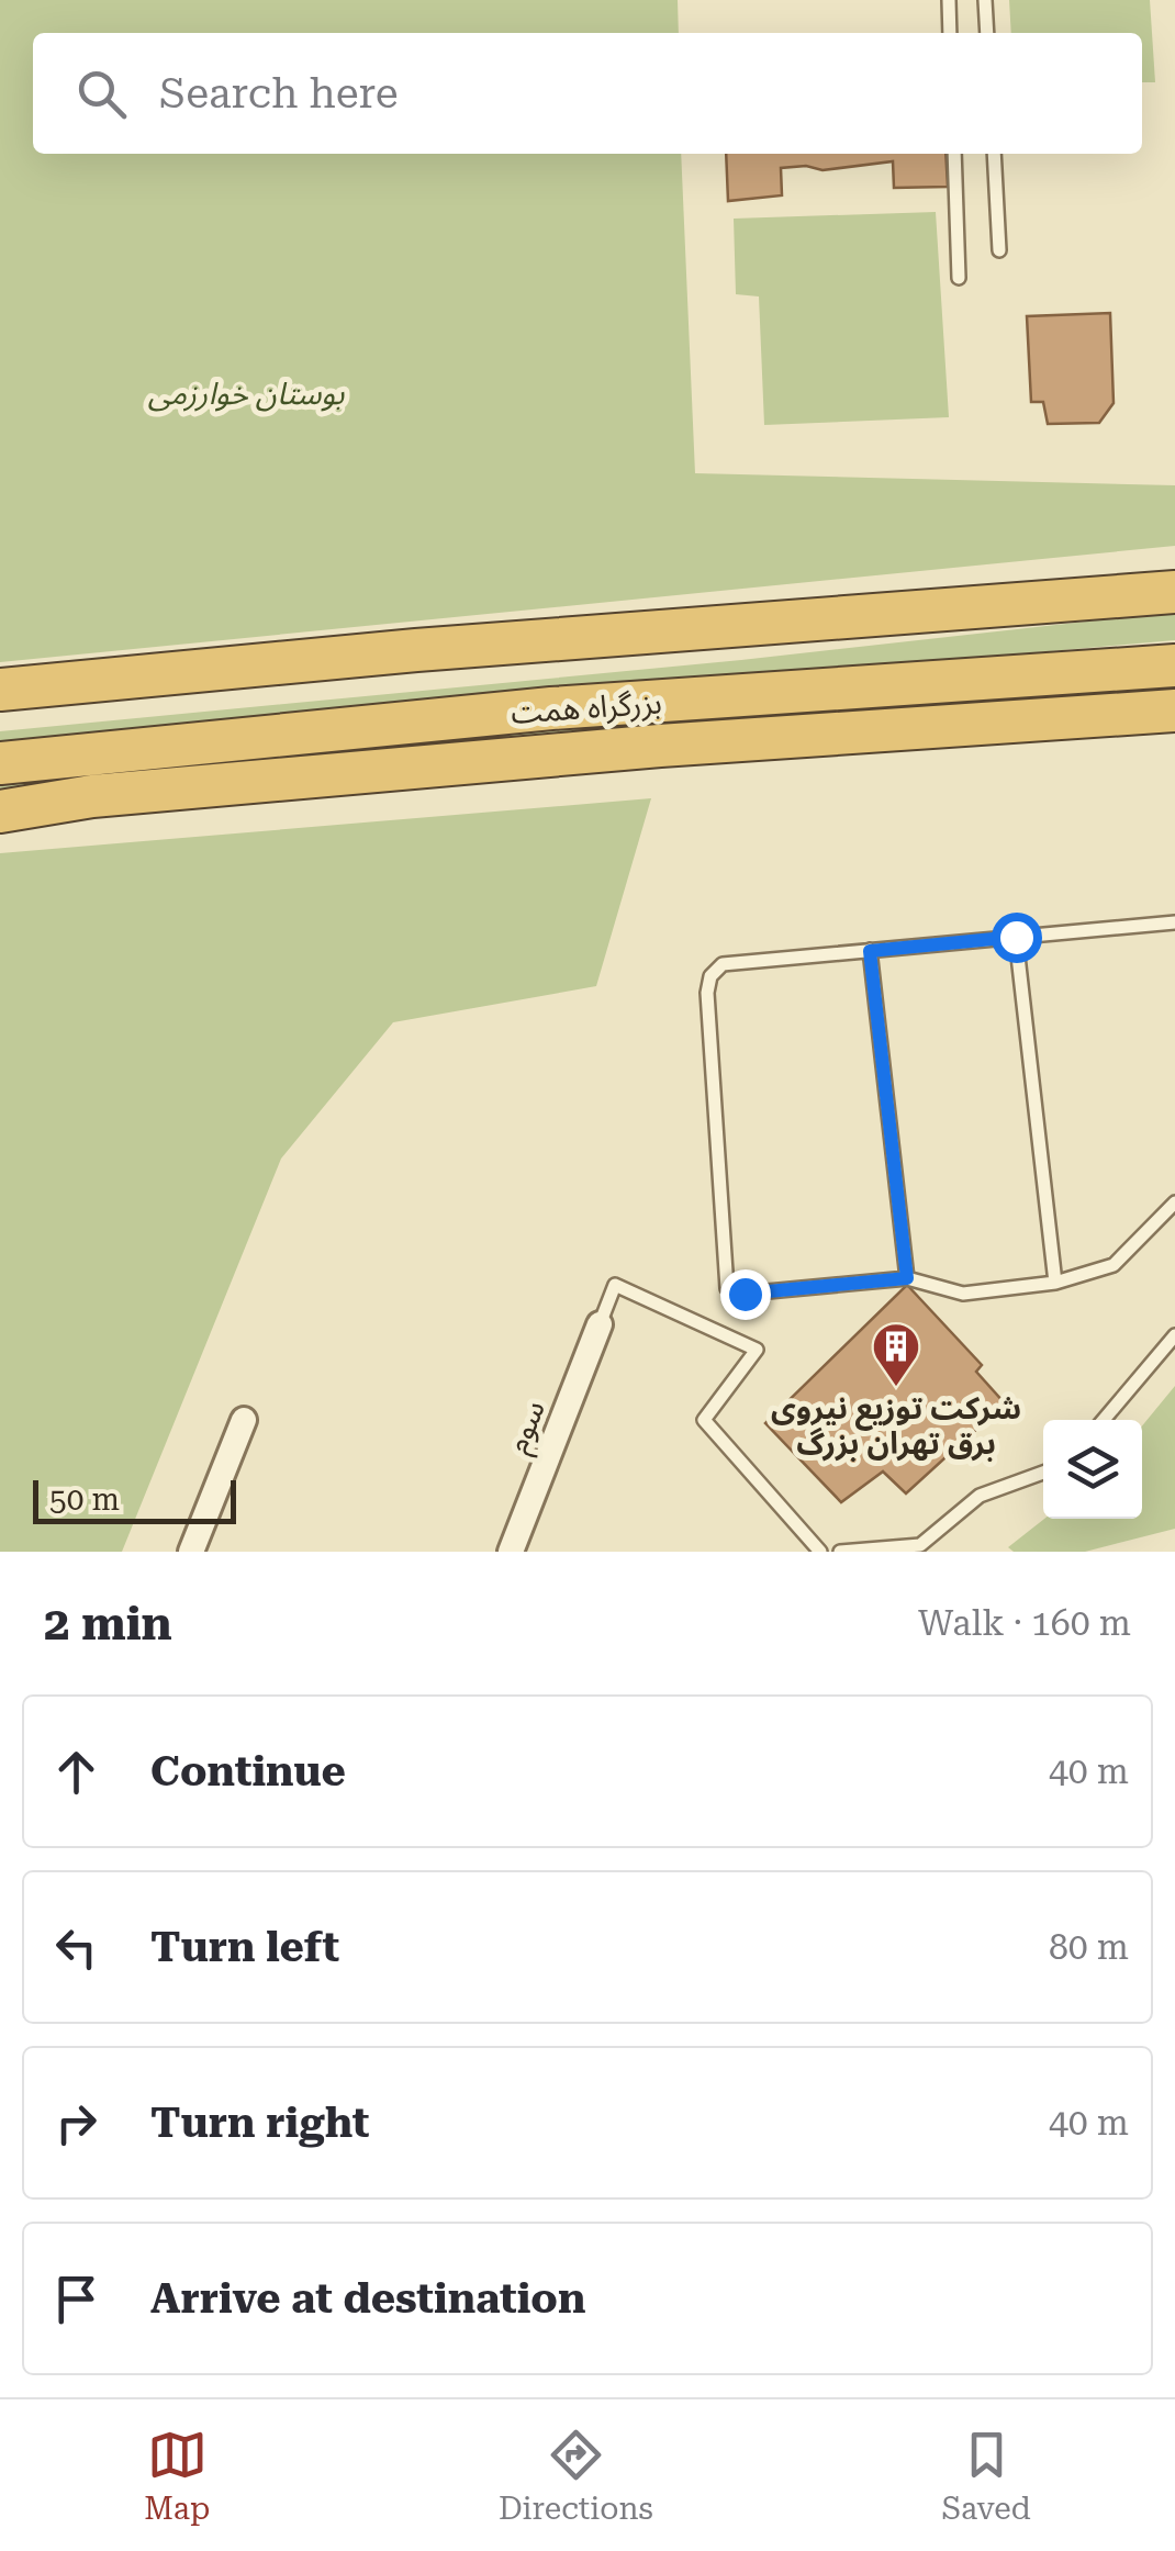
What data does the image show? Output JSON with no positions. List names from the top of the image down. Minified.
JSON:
{"streets":{"highway":["بزرگراه همت"],"street":["سوم"]},"parks":["بوستان خوارزمی"],"places":{"building":["شرکت توزیع نیروی برق تهران بزرگ"]},"scale_bar":"50 m","page":{"search":"Search here","scale":"50 m","heading":["2 min","Walk · 160 m"],"list":[["Continue","40 m"],["Turn left","80 m"],["Turn right","40 m"],"Arrive at destination"],"nav":["Map","Directions","Saved"]}}
